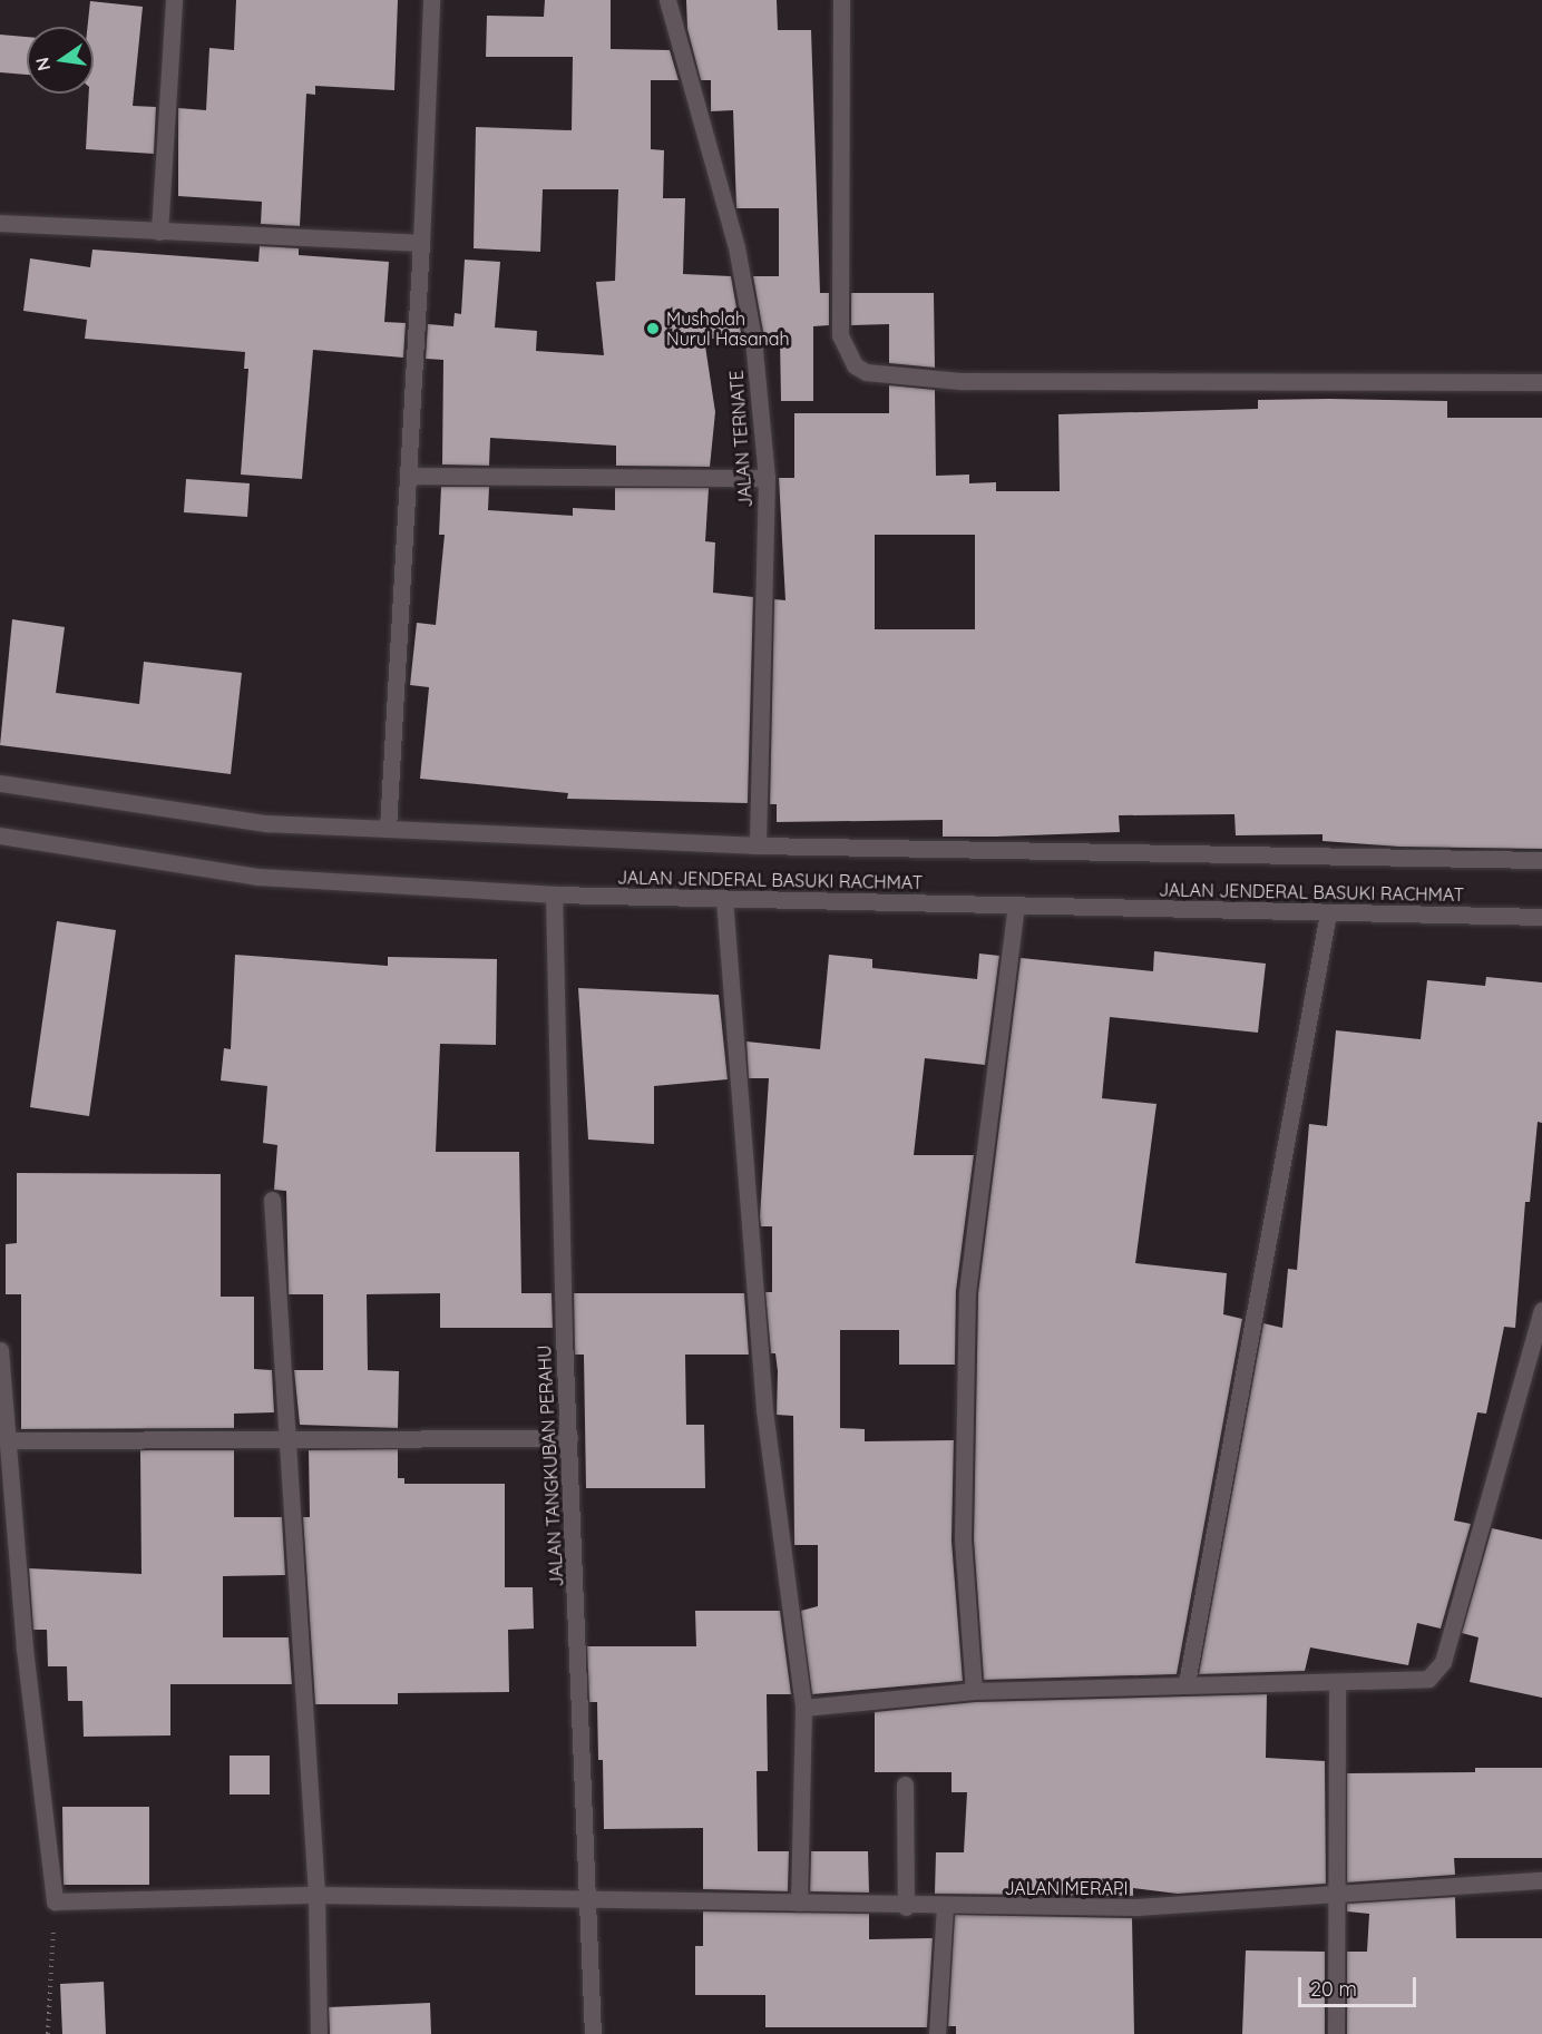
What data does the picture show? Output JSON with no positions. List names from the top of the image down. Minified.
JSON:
{"streets":{"street":["JALAN TERNATE","JALAN JENDERAL BASUKI RACHMAT","JALAN TANGKUBAN PERAHU","JALAN MERAPI"]},"crossings":[["JALAN TERNATE","JALAN JENDERAL BASUKI RACHMAT"],["JALAN JENDERAL BASUKI RACHMAT","JALAN TANGKUBAN PERAHU"],["JALAN TANGKUBAN PERAHU","JALAN MERAPI"]],"places":["Musholah Nurul Hasanah"],"scale_bar":"20 m","north":"left"}
